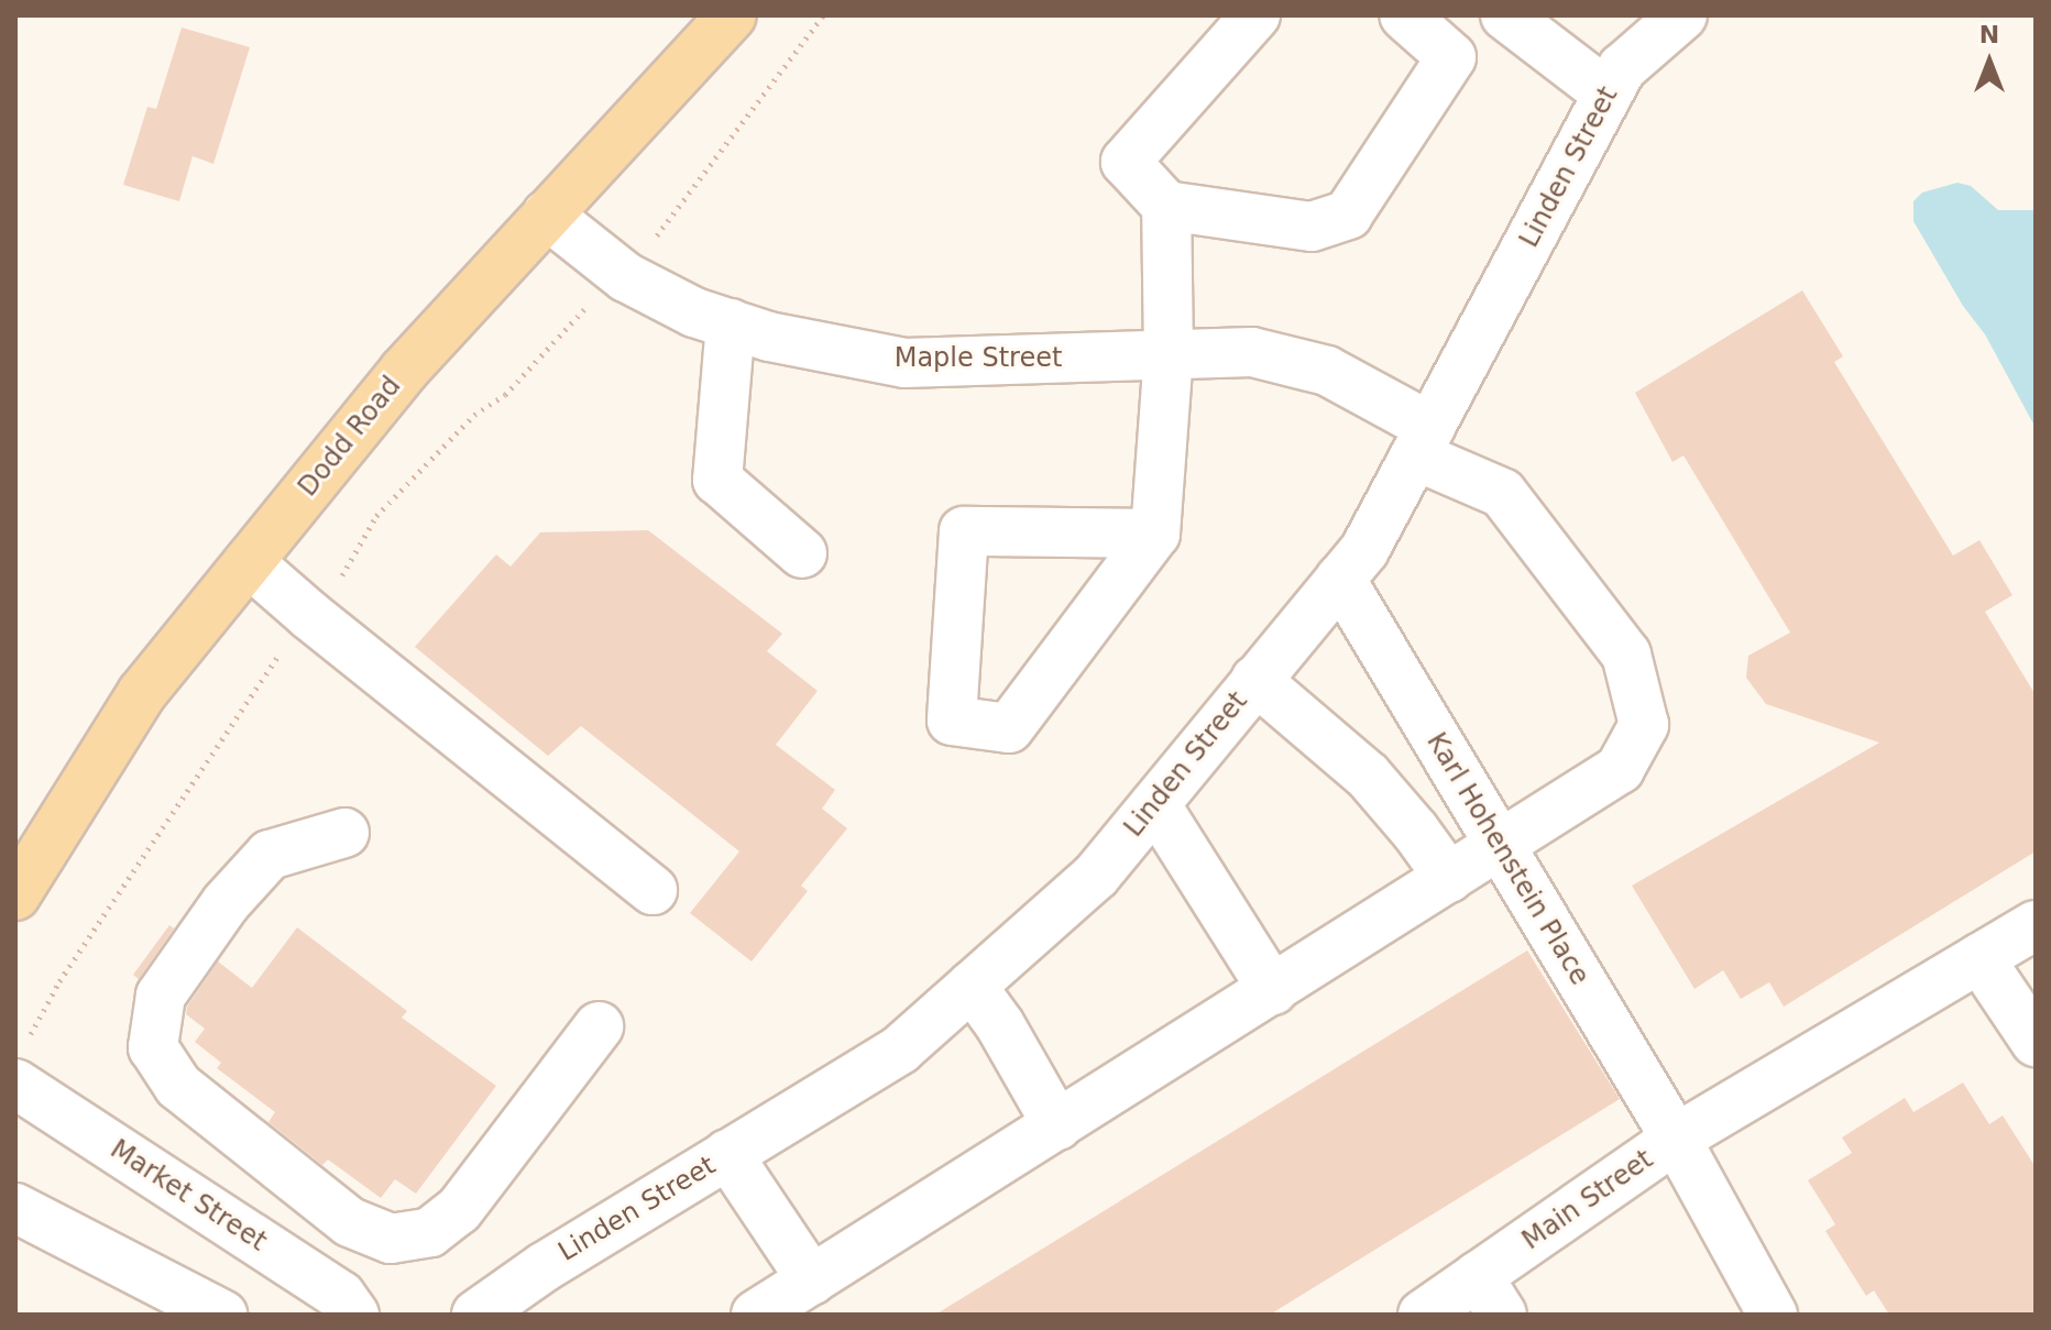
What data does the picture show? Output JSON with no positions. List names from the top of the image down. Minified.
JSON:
{"streets":{"main road":["Dodd Road"],"street":["Linden Street","Maple Street","Karl Hohenstein Place","Market Street","Main Street"]},"crossings":[["Linden Street","Maple Street"],["Linden Street","Karl Hohenstein Place"],["Maple Street","Dodd Road"],["Maple Street","Karl Hohenstein Place"],["Karl Hohenstein Place","Main Street"]],"north":"top"}
